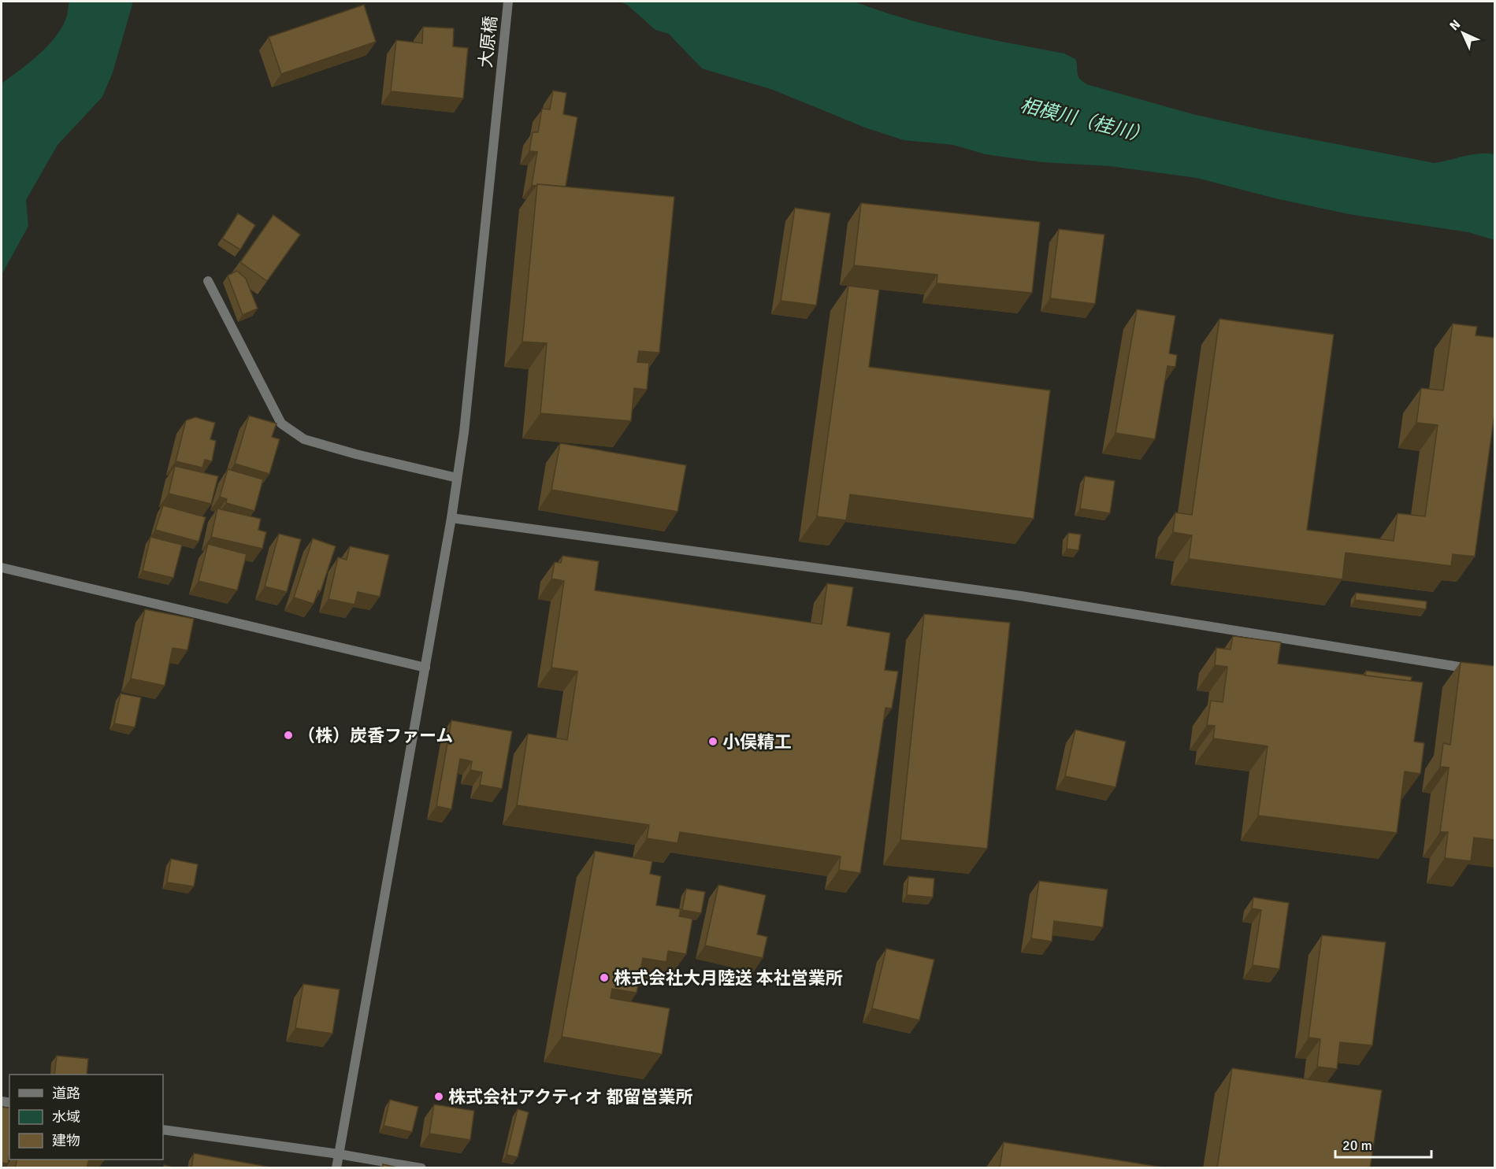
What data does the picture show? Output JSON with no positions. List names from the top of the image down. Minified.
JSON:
{"streets":{"street":["大原橋"]},"water":["相模川（桂川）"],"places":["（株）炭香ファーム","小俣精工","株式会社大月陸送 本社営業所","株式会社アクティオ 都留営業所"],"legend":["道路","水域","建物"],"scale_bar":"20 m","north":"top left"}
